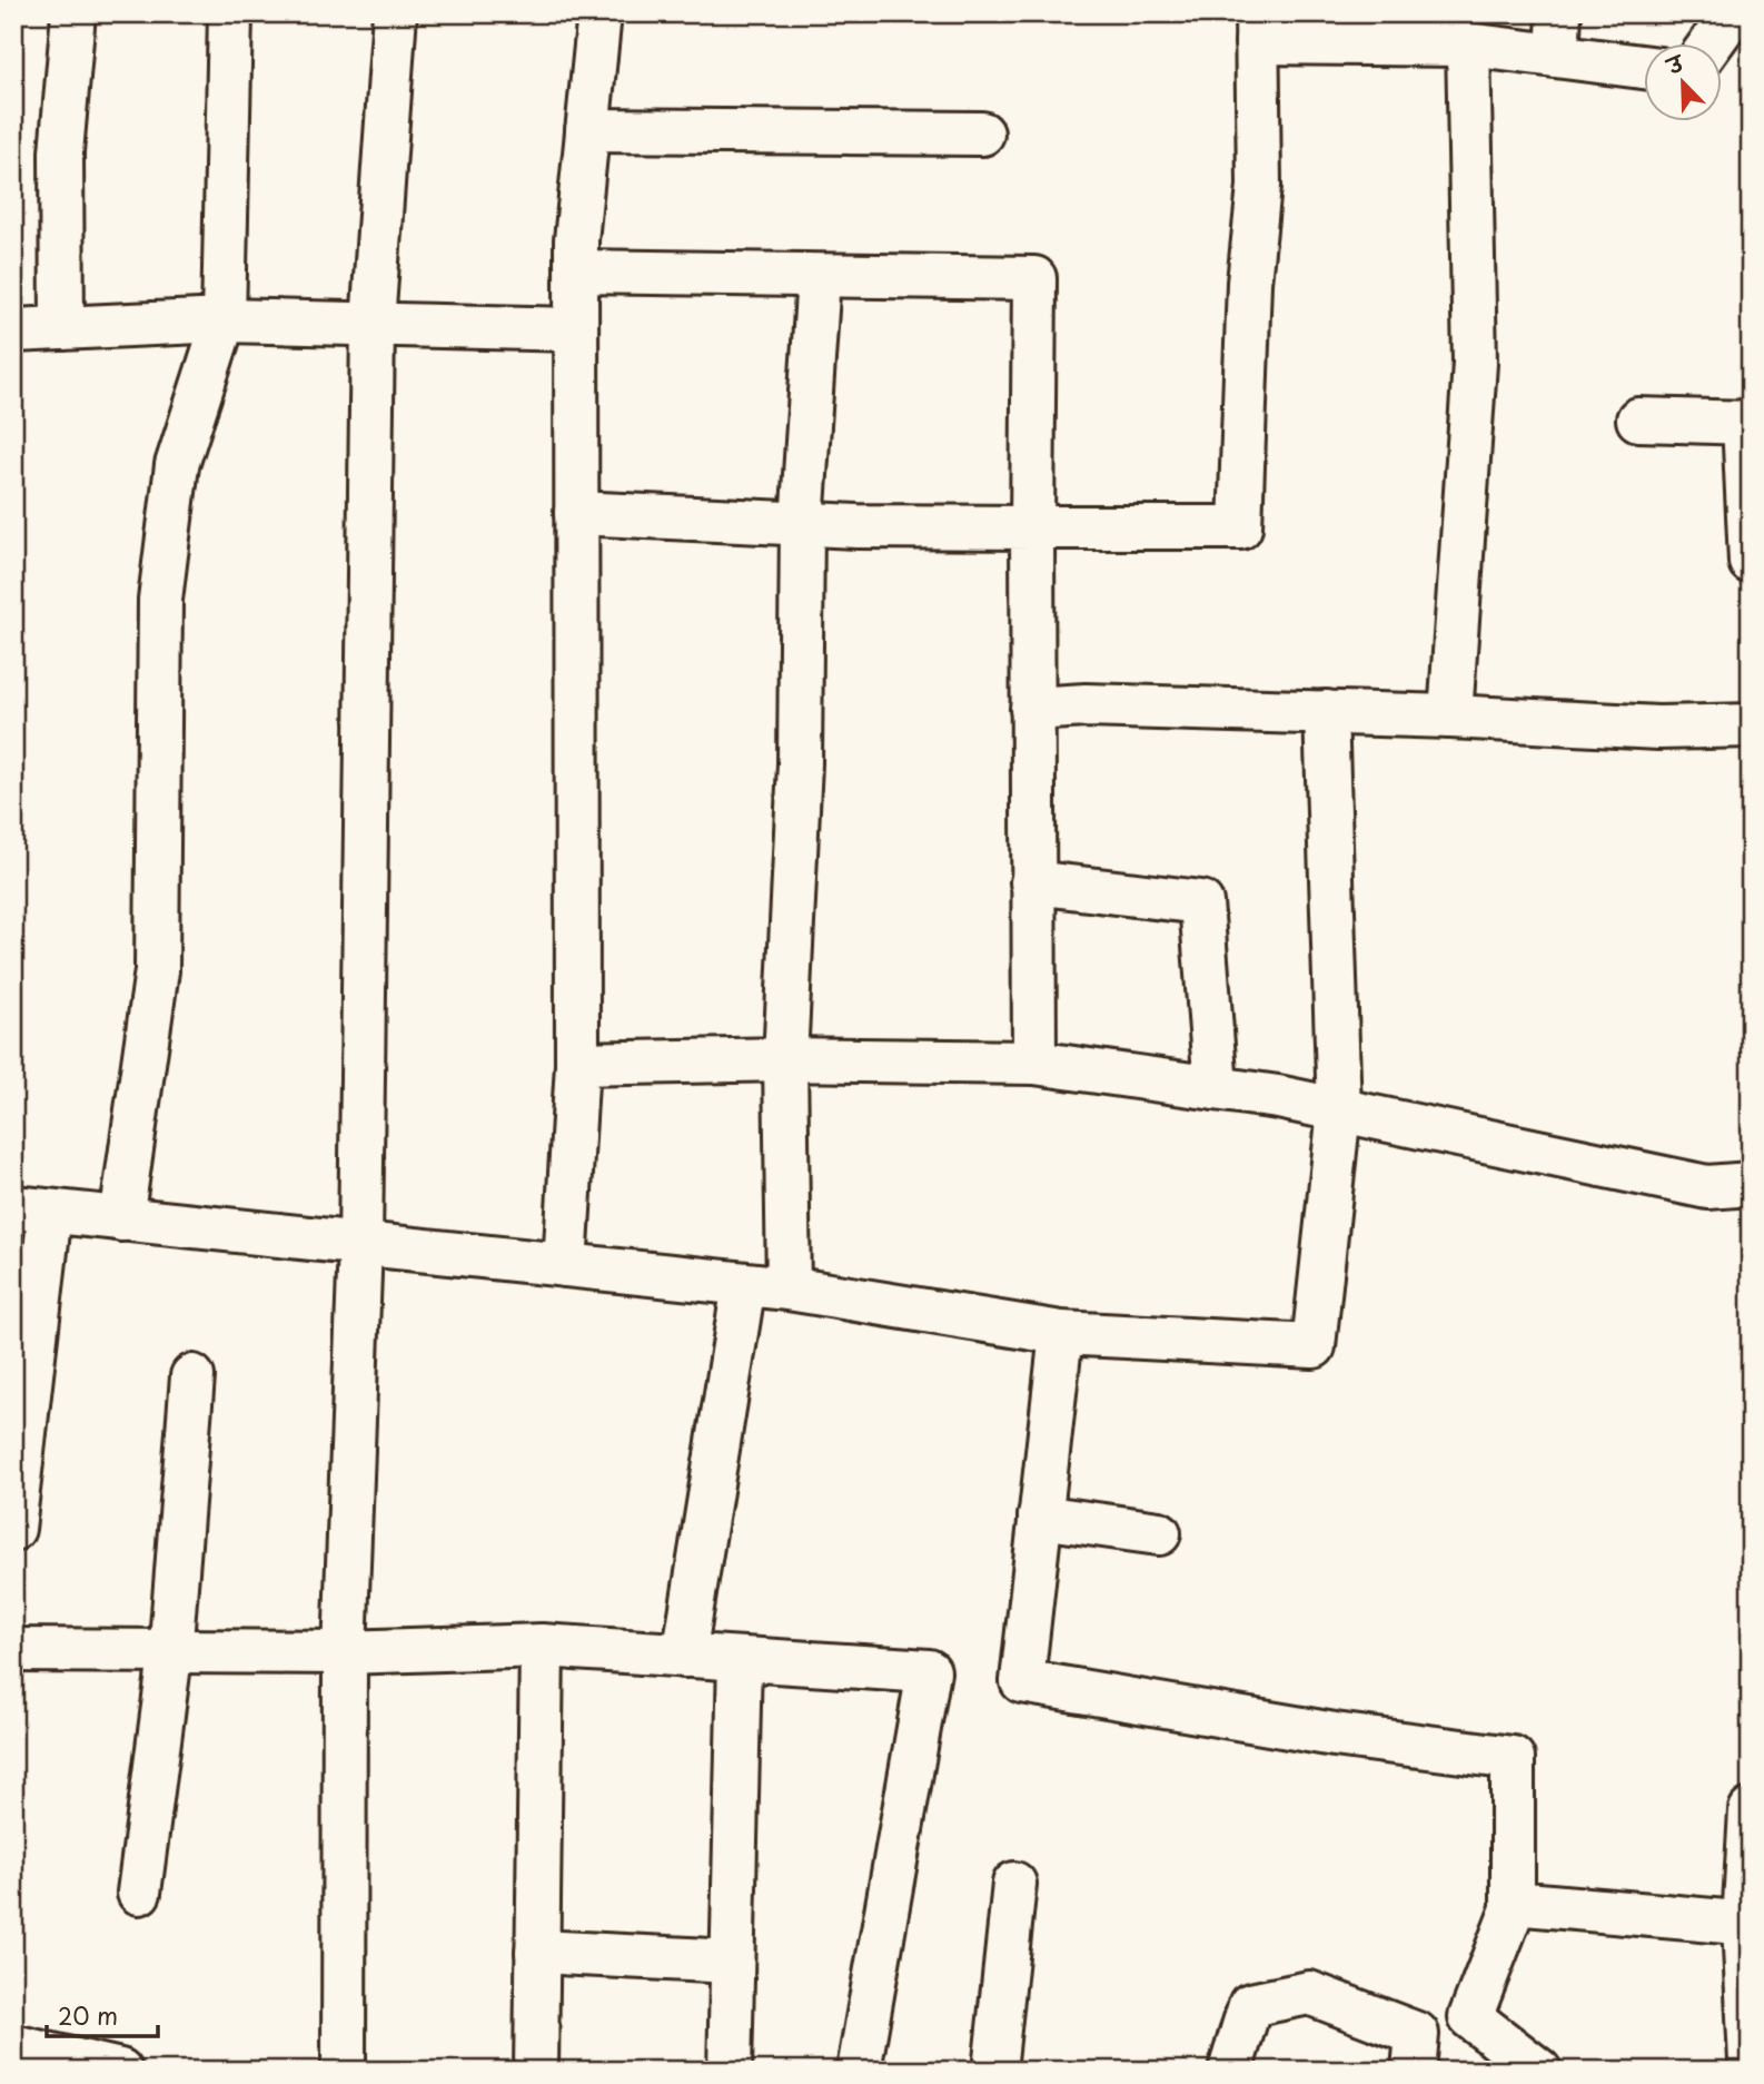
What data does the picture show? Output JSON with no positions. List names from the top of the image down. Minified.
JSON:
{"scale_bar":"20 m","north":"top left"}
